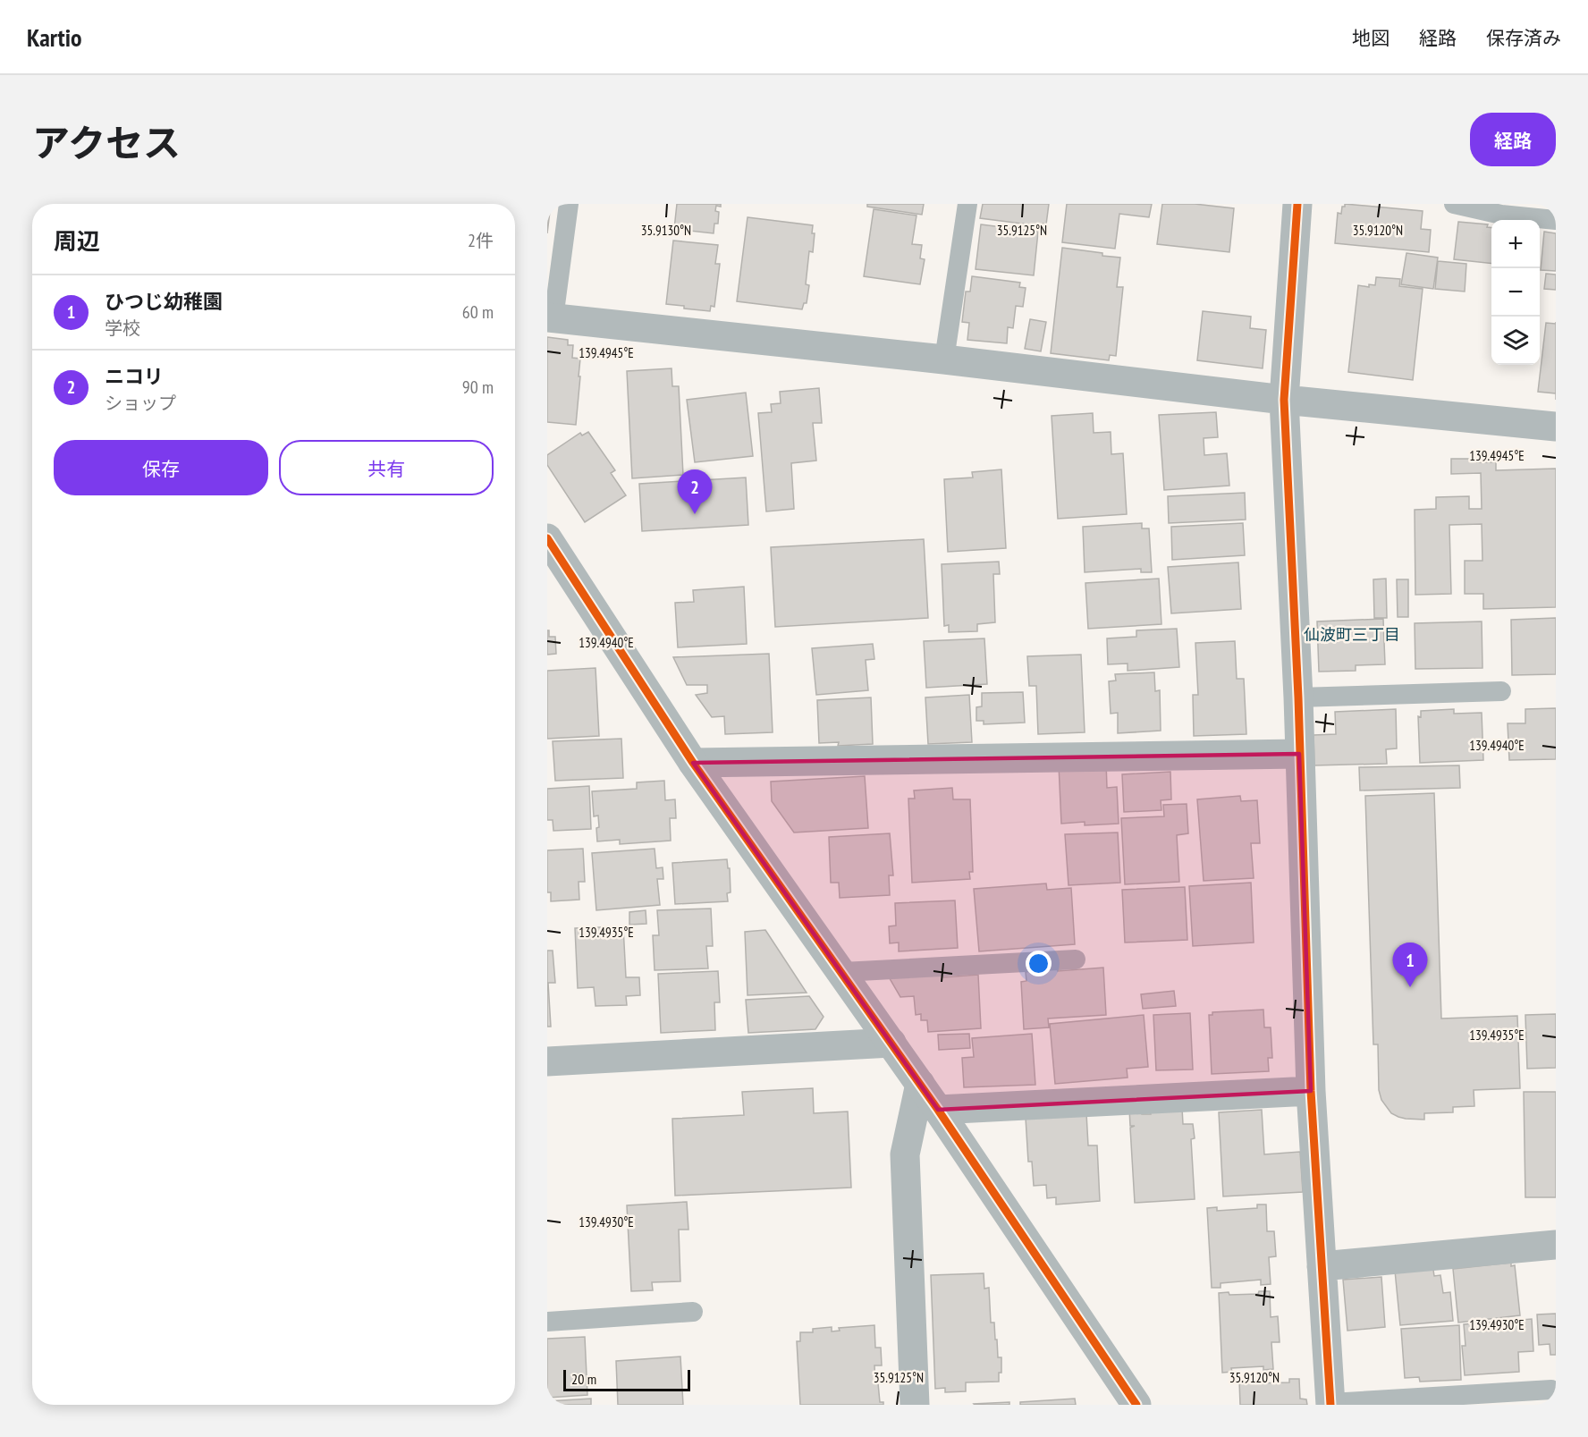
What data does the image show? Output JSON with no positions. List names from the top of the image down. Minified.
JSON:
{"districts":["仙波町三丁目"],"scale_bar":"20 m","page":{"header":"Kartio","nav":["地図","経路","保存済み"],"title":"アクセス","buttons":["経路",["保存","共有"]],"heading":["周辺","2件"],"map_buttons":["+","−"],"list":[{"mark":"1","name":"ひつじ幼稚園","note":"学校","value":"60 m"},{"mark":"2","name":"ニコリ","note":"ショップ","value":"90 m"}],"pins":["2","1"],"scale":"20 m"},"coordinates":["35.9130°N","35.9125°N","35.9120°N","139.4945°E","139.4940°E","139.4935°E","139.4930°E"]}
